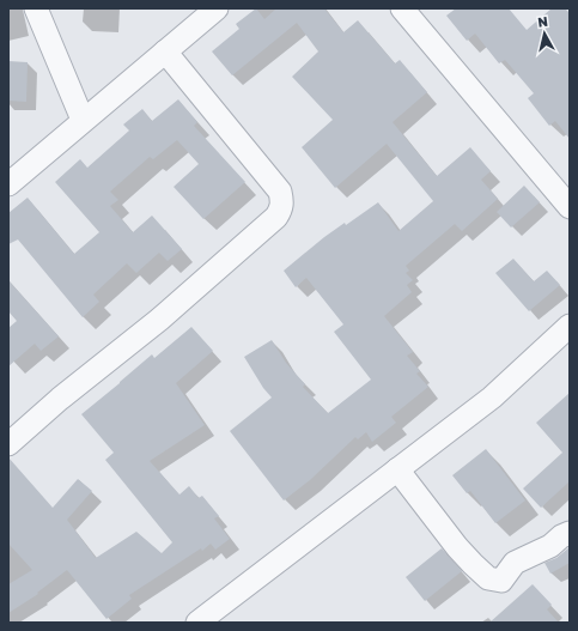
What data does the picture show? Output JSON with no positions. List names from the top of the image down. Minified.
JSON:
{"north":"top"}
